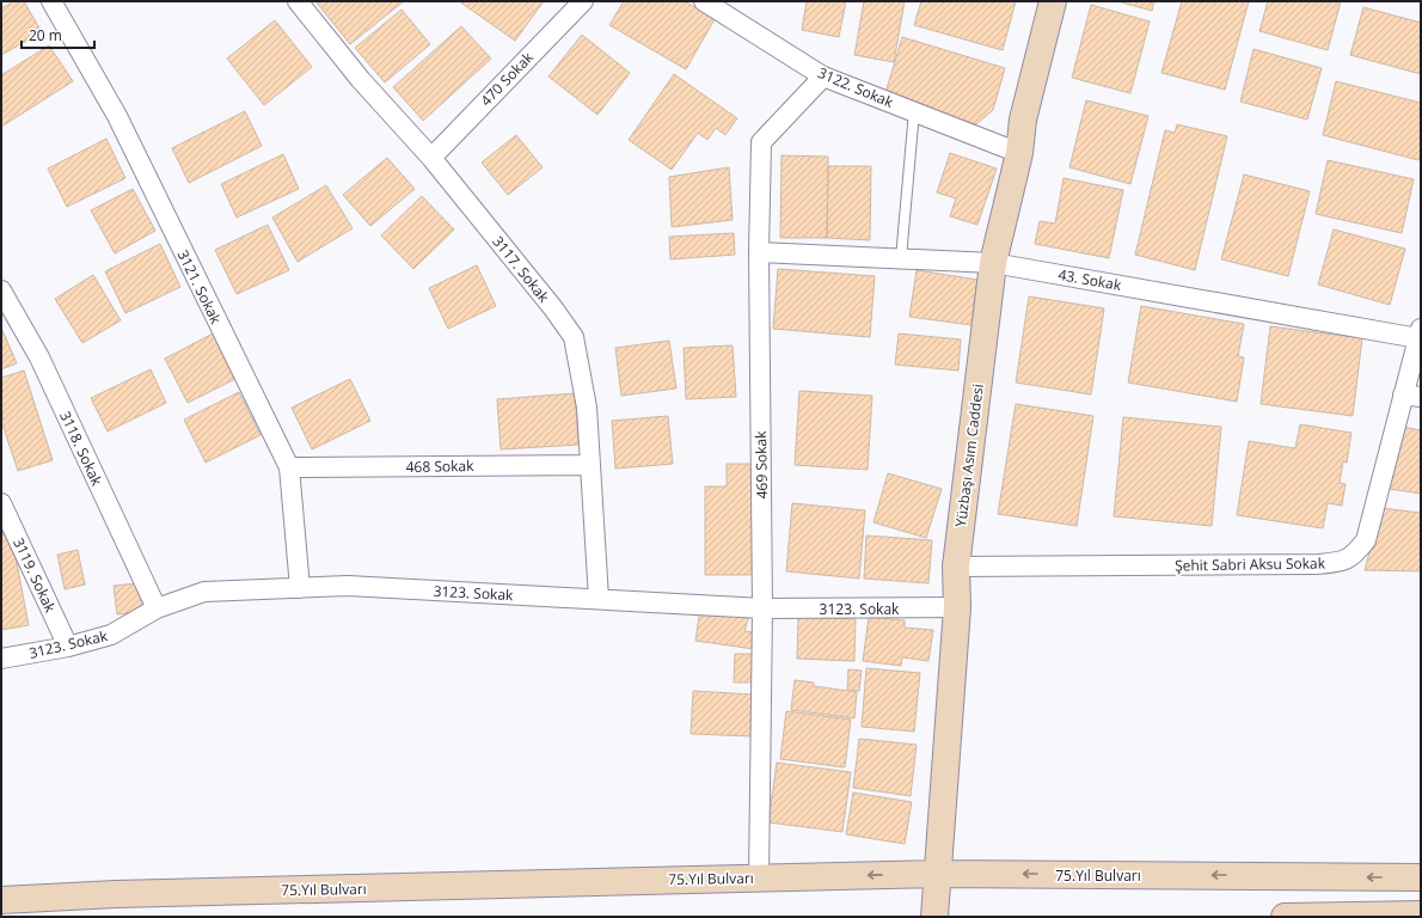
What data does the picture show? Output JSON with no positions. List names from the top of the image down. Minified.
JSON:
{"streets":{"main road":["Yüzbaşı Asım Caddesi","75.Yıl Bulvarı"],"street":["470 Sokak","3122. Sokak","3117. Sokak","43. Sokak","3121. Sokak","3118. Sokak","469 Sokak","468 Sokak","Şehit Sabri Aksu Sokak","3119. Sokak","3123. Sokak"]},"crossings":[["470 Sokak","3117. Sokak"],["3122. Sokak","Yüzbaşı Asım Caddesi"],["3122. Sokak","469 Sokak"],["3117. Sokak","468 Sokak"],["3117. Sokak","3123. Sokak"],["43. Sokak","Yüzbaşı Asım Caddesi"],["43. Sokak","469 Sokak"],["43. Sokak","Şehit Sabri Aksu Sokak"],["3121. Sokak","468 Sokak"],["3121. Sokak","3123. Sokak"],["3118. Sokak","3123. Sokak"],["Yüzbaşı Asım Caddesi","Şehit Sabri Aksu Sokak"],["Yüzbaşı Asım Caddesi","3123. Sokak"],["Yüzbaşı Asım Caddesi","75.Yıl Bulvarı"],["469 Sokak","3123. Sokak"],["469 Sokak","75.Yıl Bulvarı"],["3119. Sokak","3123. Sokak"]],"one_way":["75.Yıl Bulvarı"],"scale_bar":"20 m"}
